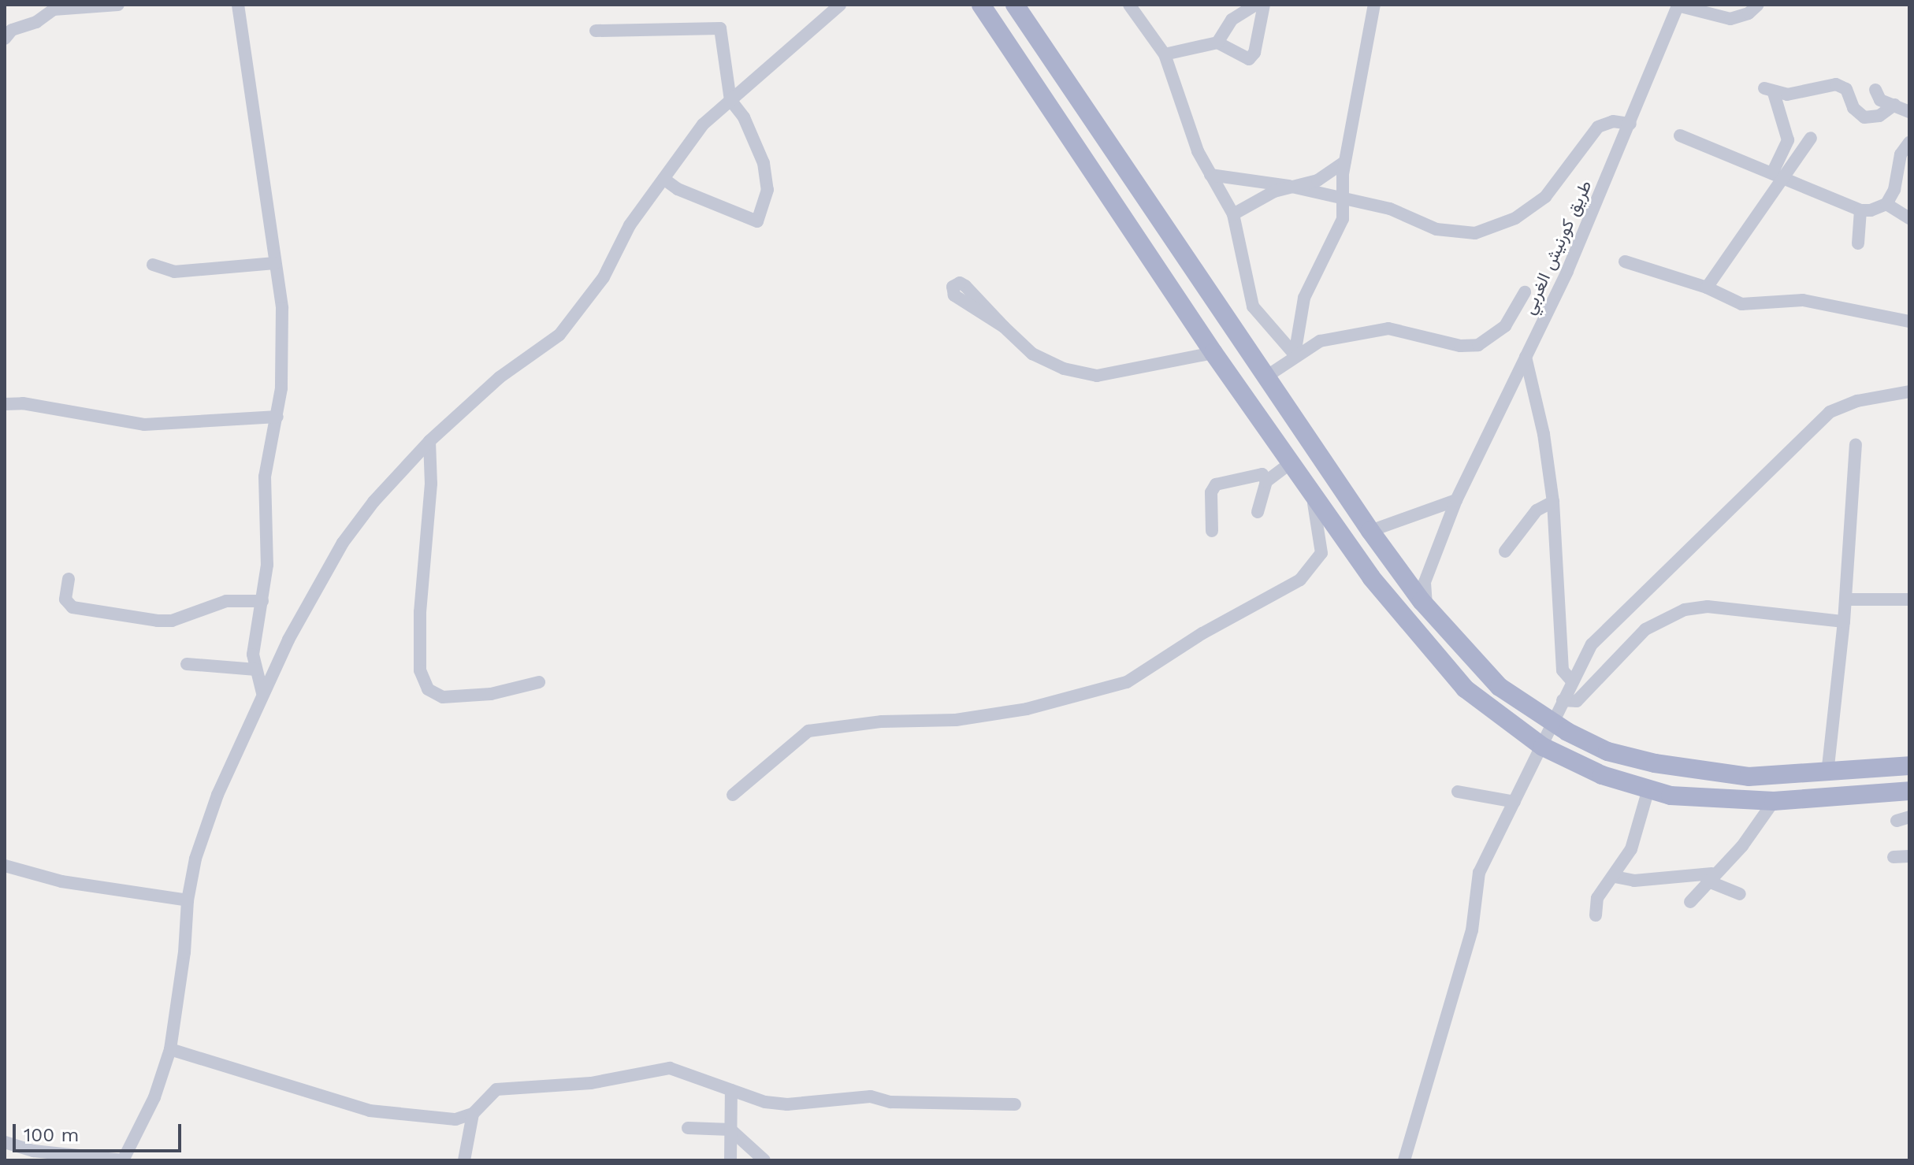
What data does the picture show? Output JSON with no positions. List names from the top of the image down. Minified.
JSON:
{"streets":{"street":["طريق كورنيش الغربي"]},"scale_bar":"100 m"}
